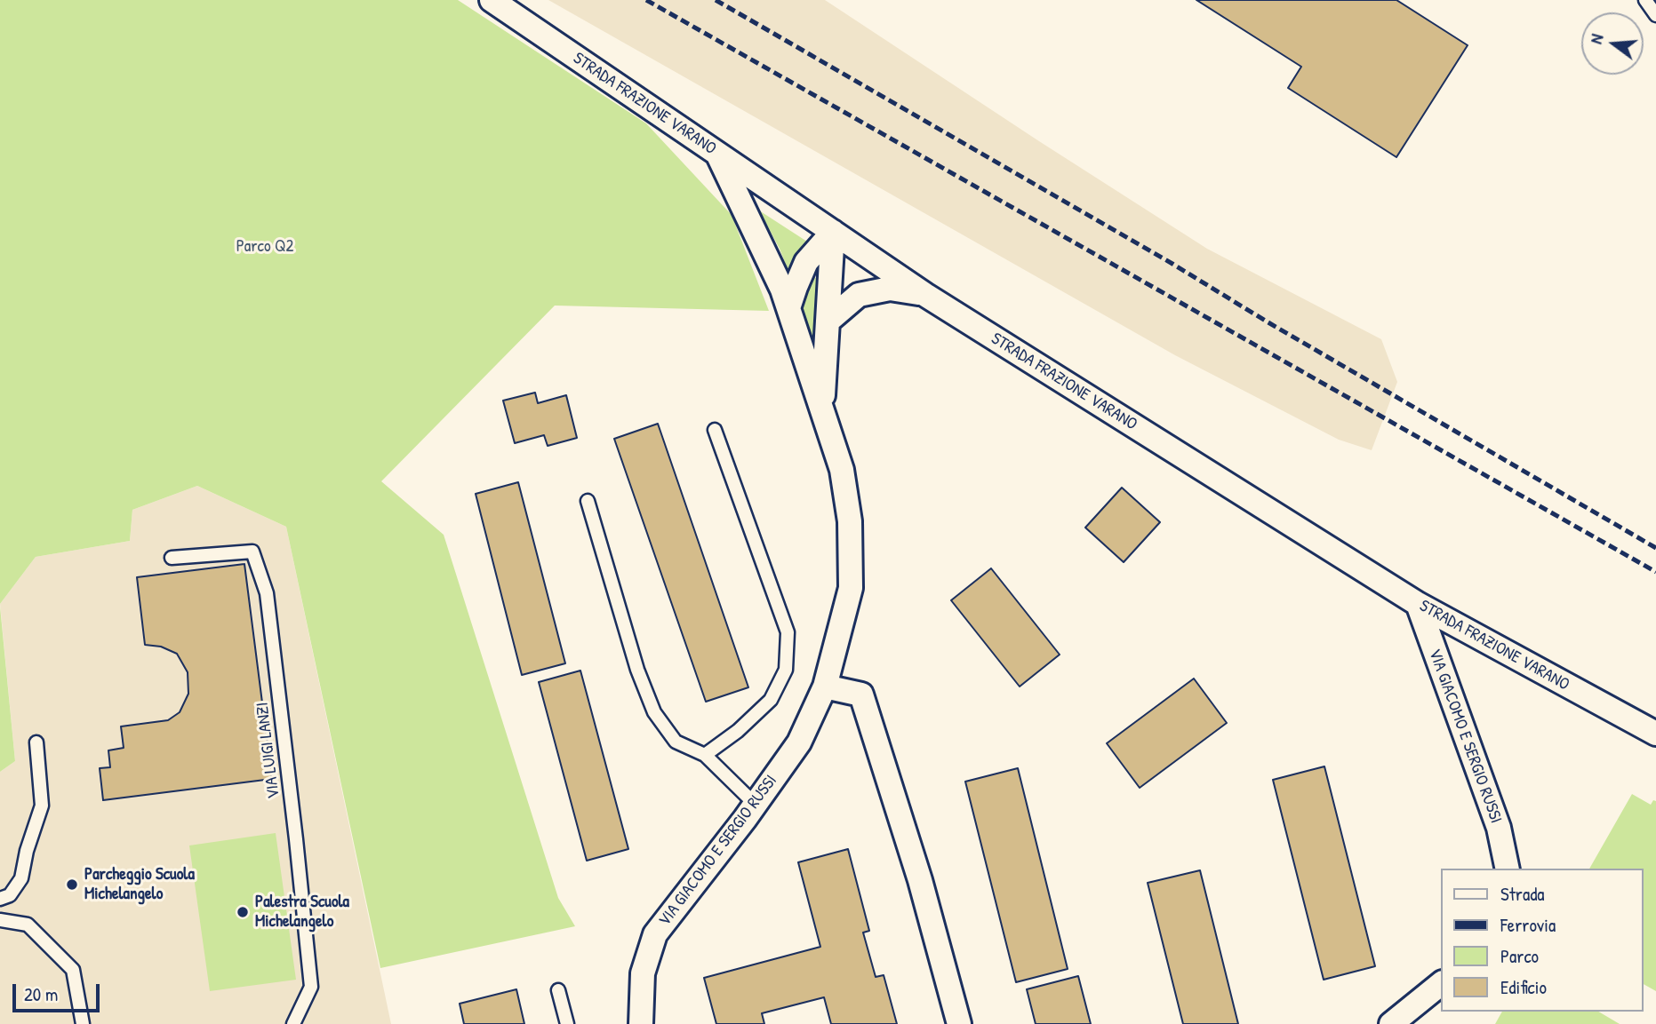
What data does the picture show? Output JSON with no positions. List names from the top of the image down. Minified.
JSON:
{"streets":{"street":["STRADA FRAZIONE VARANO","VIA GIACOMO E SERGIO RUSSI"],"lane":["VIA LUIGI LANZI"]},"crossings":[["STRADA FRAZIONE VARANO","VIA GIACOMO E SERGIO RUSSI"]],"parks":["Parco Q2"],"places":["Parcheggio Scuola Michelangelo","Palestra Scuola Michelangelo"],"legend":["Strada","Ferrovia","Parco","Edificio"],"scale_bar":"20 m","north":"left"}
